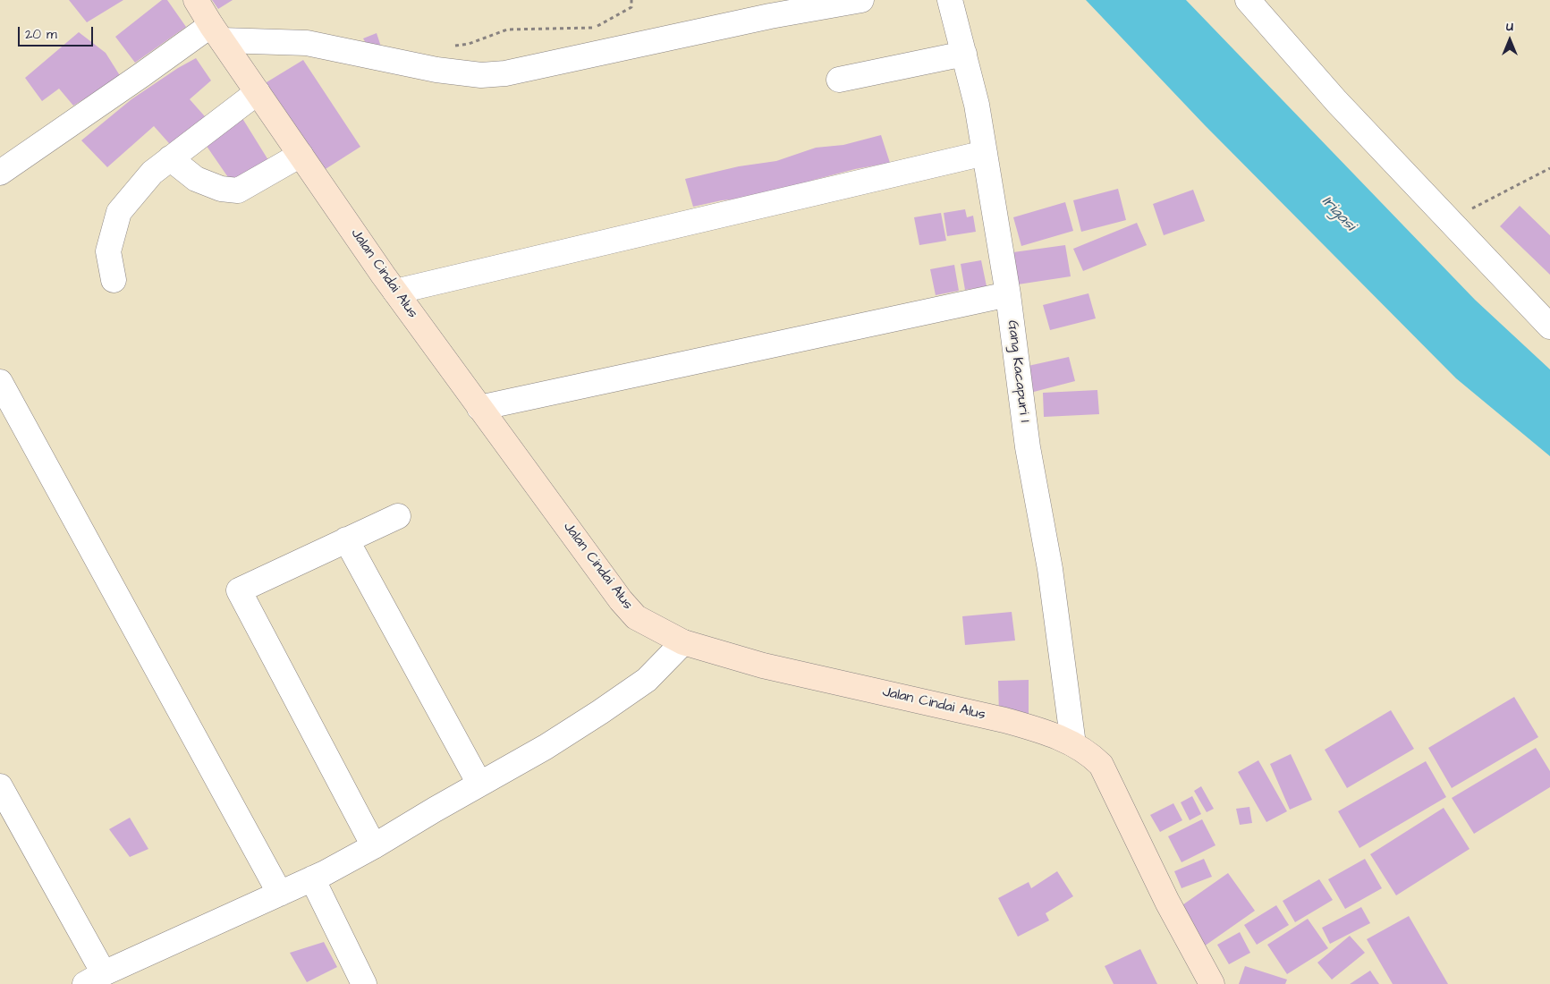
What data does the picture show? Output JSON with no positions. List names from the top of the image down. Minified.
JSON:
{"streets":{"street":["Jalan Cindai Alus","Gang Kacapuri 1"]},"crossings":[["Jalan Cindai Alus","Gang Kacapuri 1"]],"water":["Irigasi"],"scale_bar":"20 m","north":"top"}
